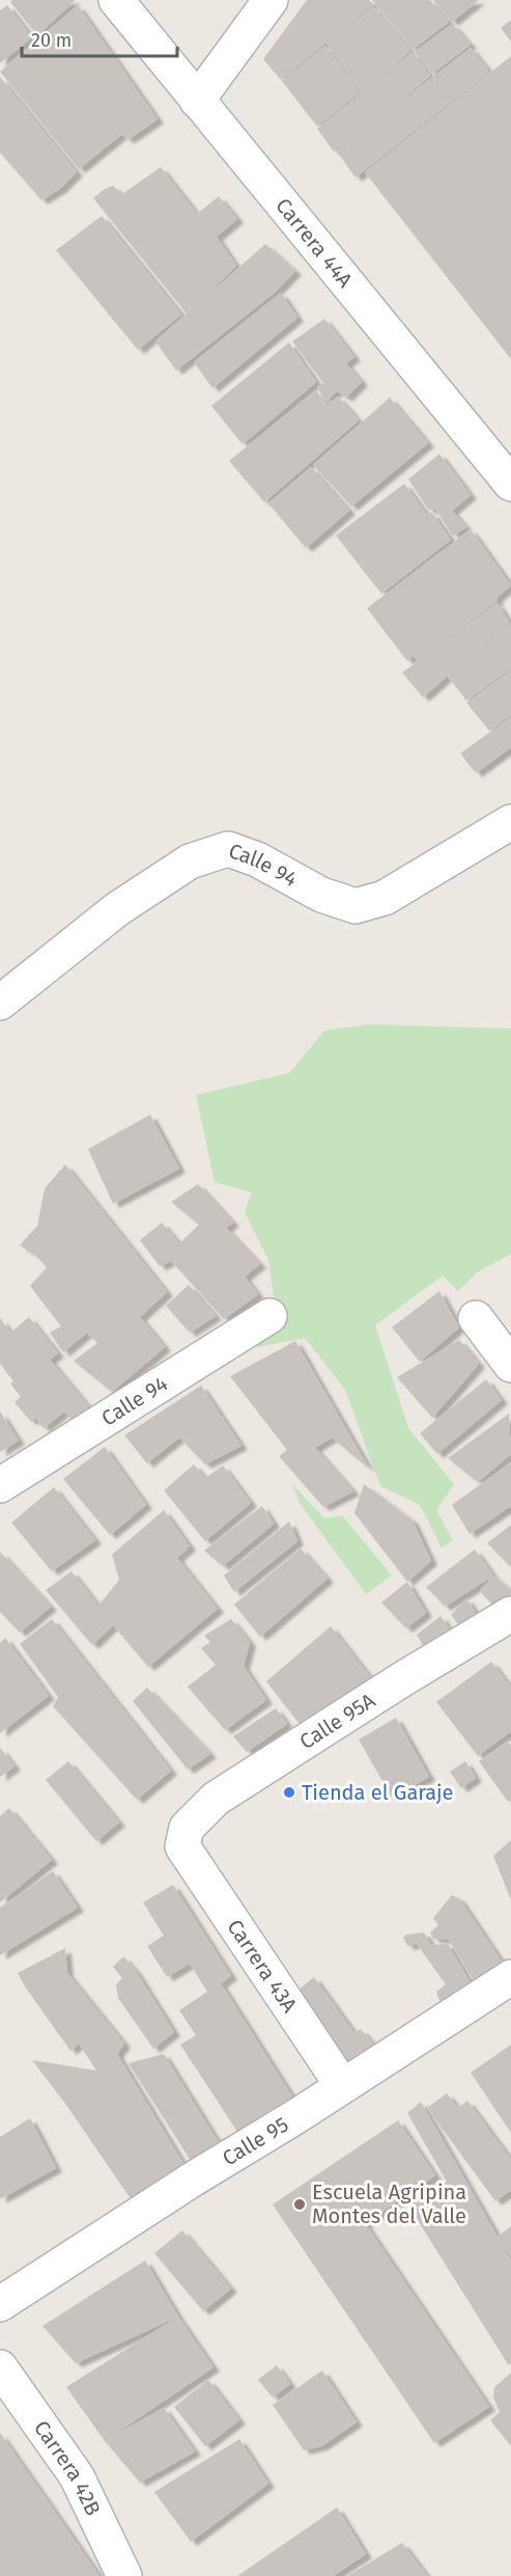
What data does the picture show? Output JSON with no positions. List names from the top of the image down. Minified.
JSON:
{"streets":{"street":["Carrera 44A","Calle 94","Calle 95A","Carrera 43A","Calle 95","Carrera 42B"]},"crossings":[["Calle 95A","Carrera 43A"],["Carrera 43A","Calle 95"]],"places":["Tienda el Garaje","Escuela Agripina Montes del Valle"],"scale_bar":"20 m"}
